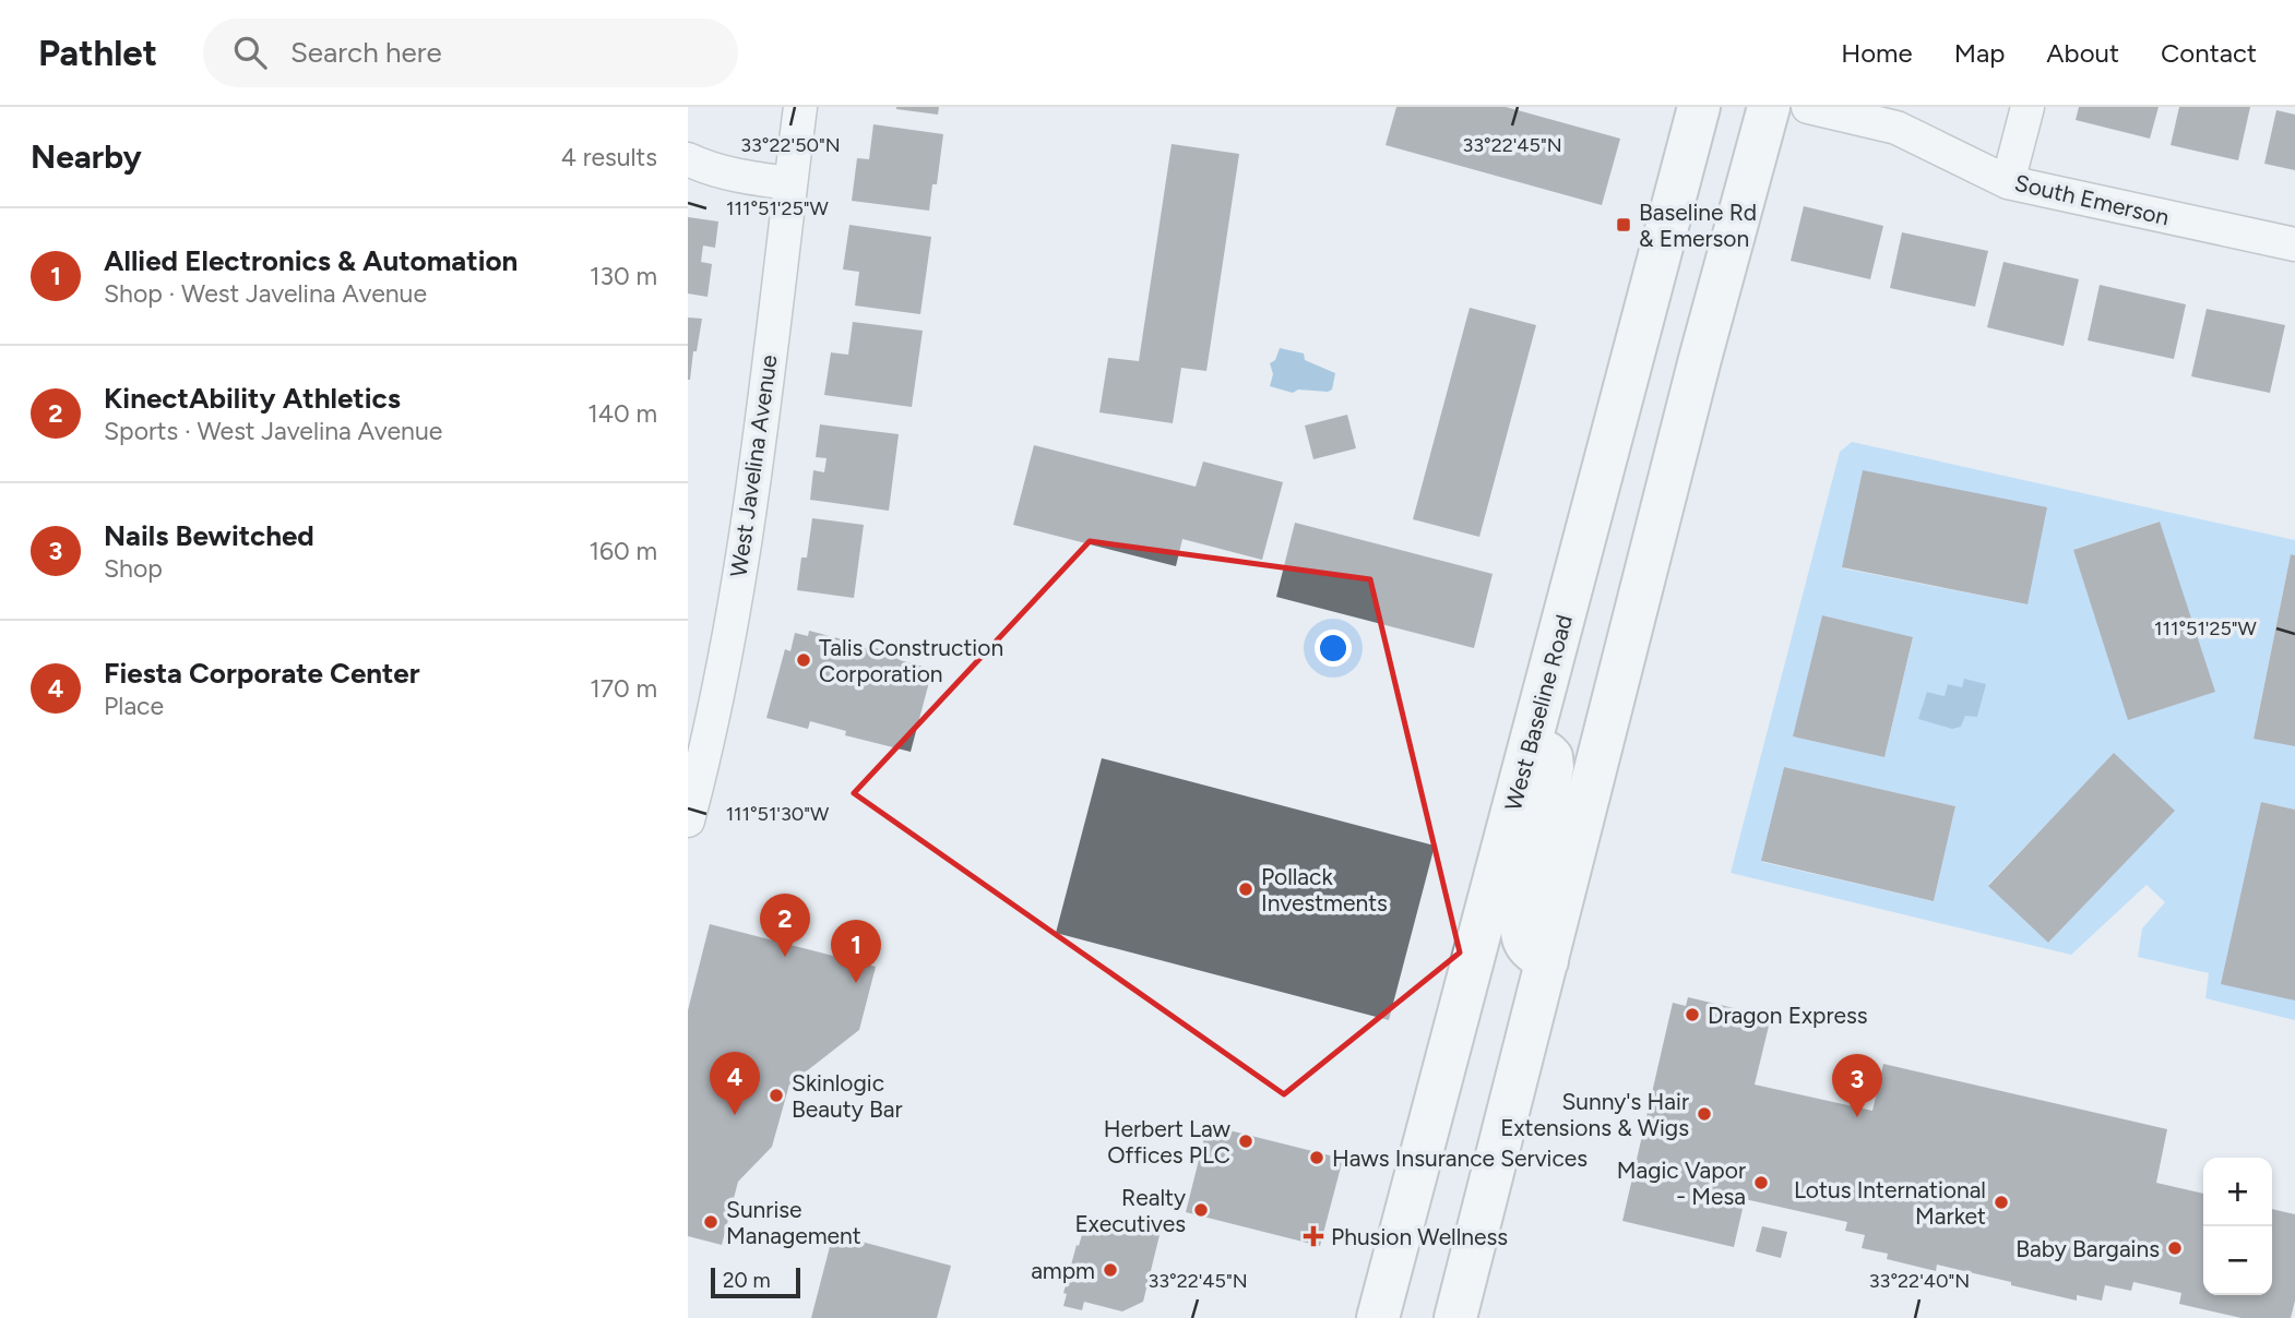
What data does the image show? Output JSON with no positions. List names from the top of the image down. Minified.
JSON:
{"streets":{"main road":["West Baseline Road"],"street":["South Emerson","West Javelina Avenue"]},"places":{"transit":["Baseline Rd & Emerson"],"other":["Talis Construction Corporation","Pollack Investments","Dragon Express","Skinlogic Beauty Bar","Sunny's Hair Extensions & Wigs","Herbert Law Offices PLC","Haws Insurance Services","Magic Vapor - Mesa","Lotus International Market","Realty Executives","Sunrise Management","Baby Bargains","ampm"],"health":["Phusion Wellness"]},"scale_bar":"20 m","page":{"header":"Pathlet","search":"Search here","nav":["Home","Map","About","Contact"],"heading":["Nearby","4 results"],"list":[{"mark":"1","name":"Allied Electronics & Automation","note":"Shop · West Javelina Avenue","value":"130 m"},{"mark":"2","name":"KinectAbility Athletics","note":"Sports · West Javelina Avenue","value":"140 m"},{"mark":"3","name":"Nails Bewitched","note":"Shop","value":"160 m"},{"mark":"4","name":"Fiesta Corporate Center","note":"Place","value":"170 m"}],"pins":["2","1","4","3"],"map_buttons":["+","−"],"scale":"20 m"},"coordinates":["33°22'50\"N","33°22'45\"N","111°51'25\"W","111°51'30\"W","33°22'40\"N"]}
